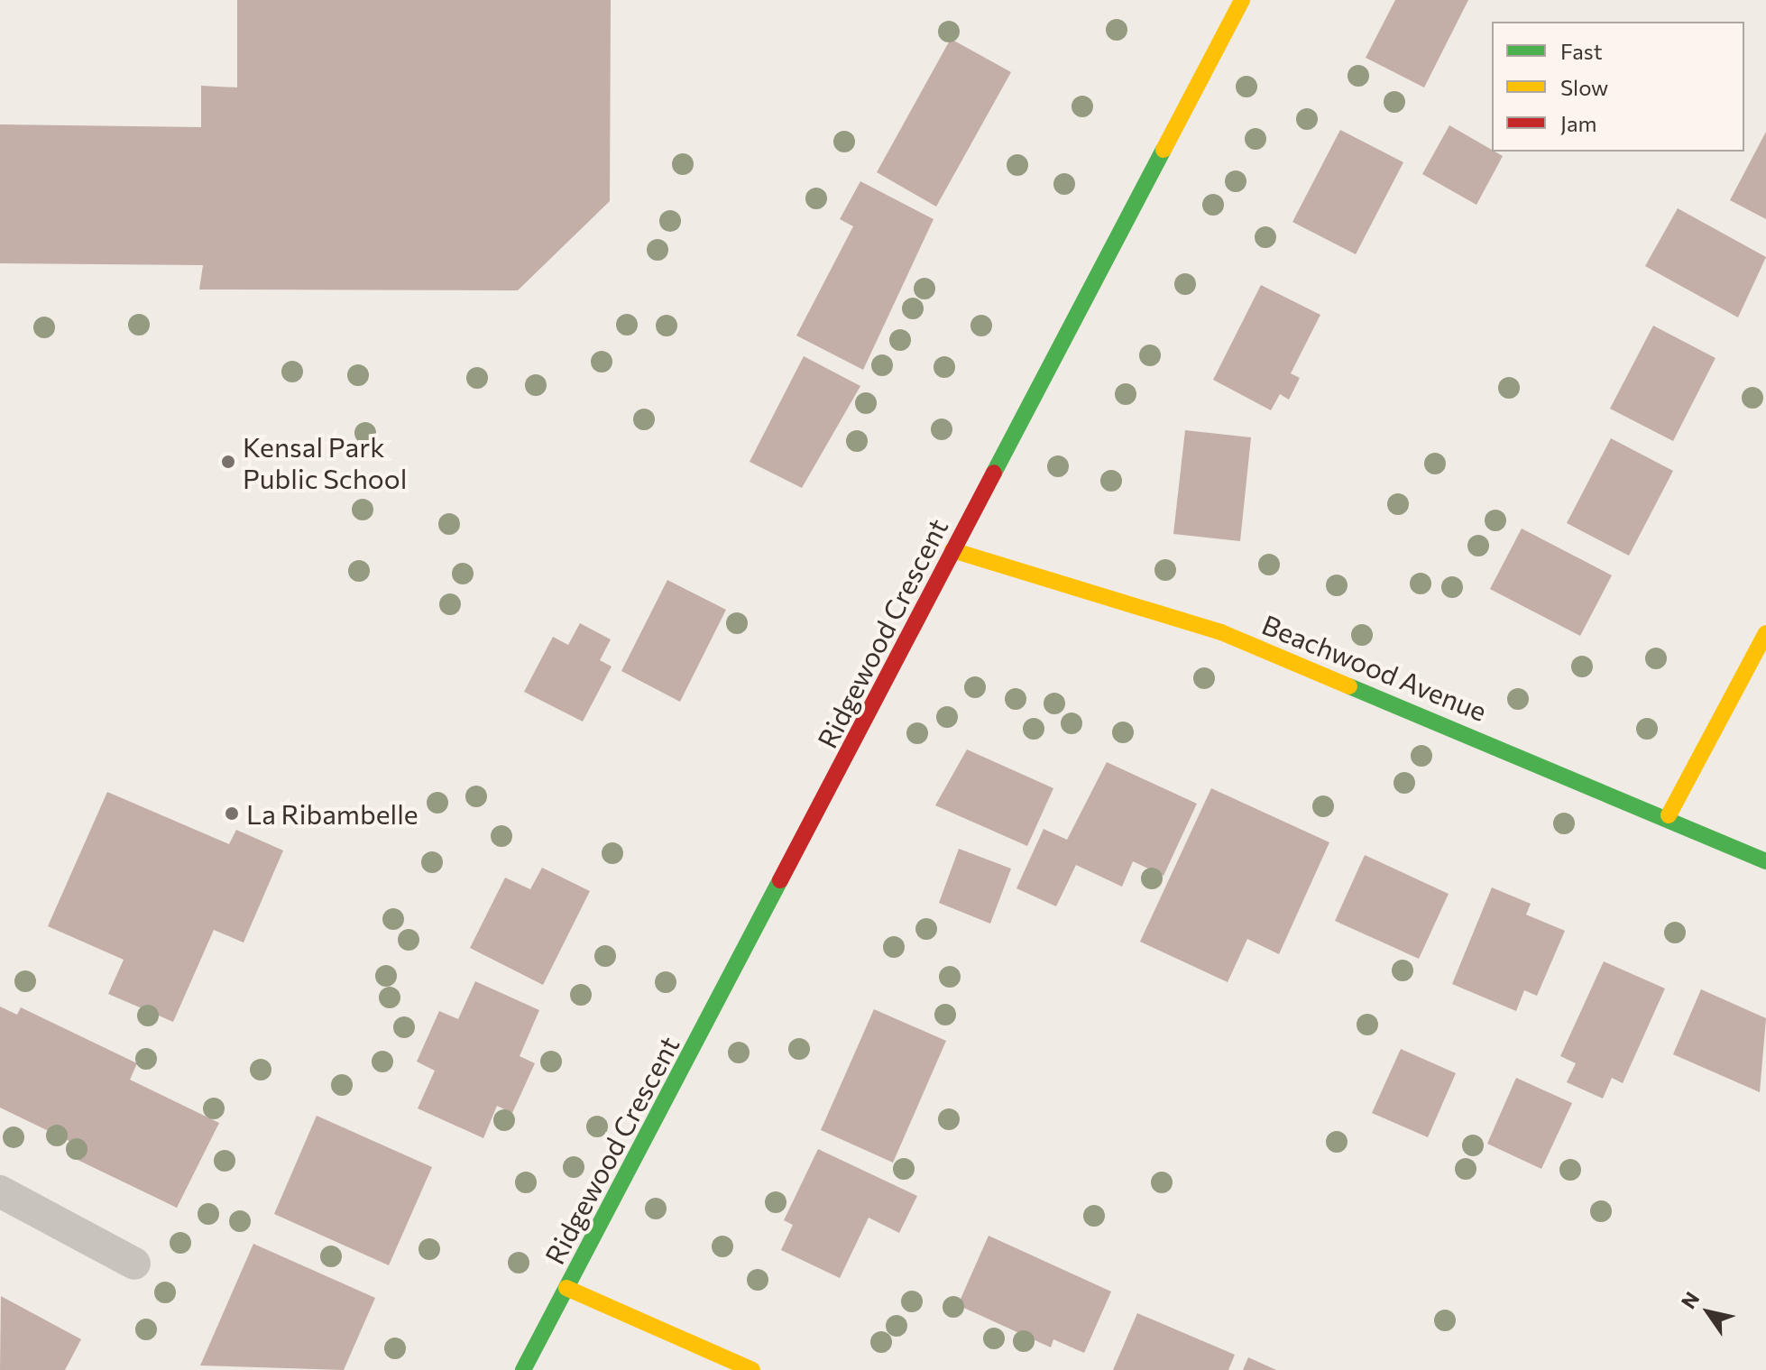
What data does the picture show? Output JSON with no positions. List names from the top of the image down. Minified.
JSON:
{"streets":{"street":["Ridgewood Crescent","Beachwood Avenue"]},"crossings":[["Ridgewood Crescent","Beachwood Avenue"]],"places":["Kensal Park Public School","La Ribambelle"],"legend":["Fast","Slow","Jam"],"north":"top left"}
